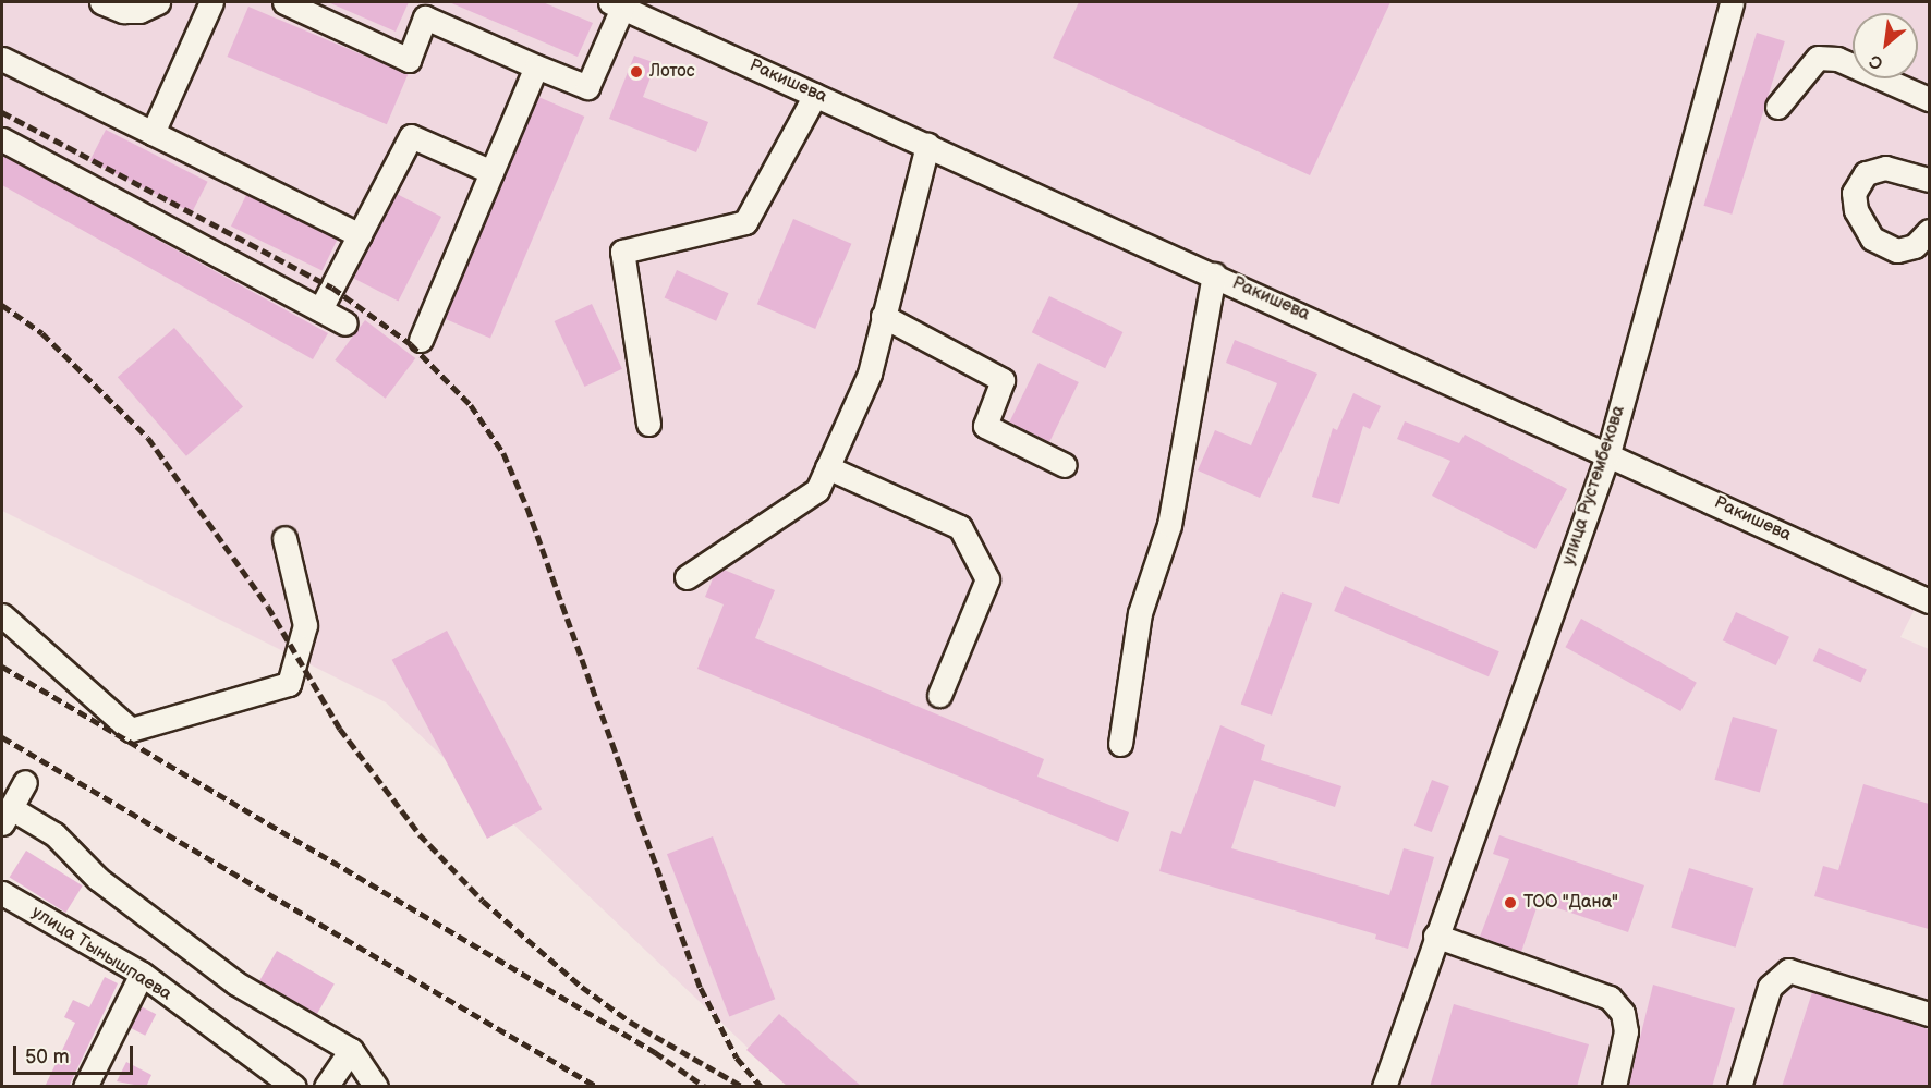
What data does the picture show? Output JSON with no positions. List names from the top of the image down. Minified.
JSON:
{"streets":{"street":["Ракишева","улица Рустембекова","улица Тынышпаева"]},"crossings":[["Ракишева","улица Рустембекова"]],"places":["Лотос","ТОО \"Дана\""],"scale_bar":"50 m","north":"bottom left"}
